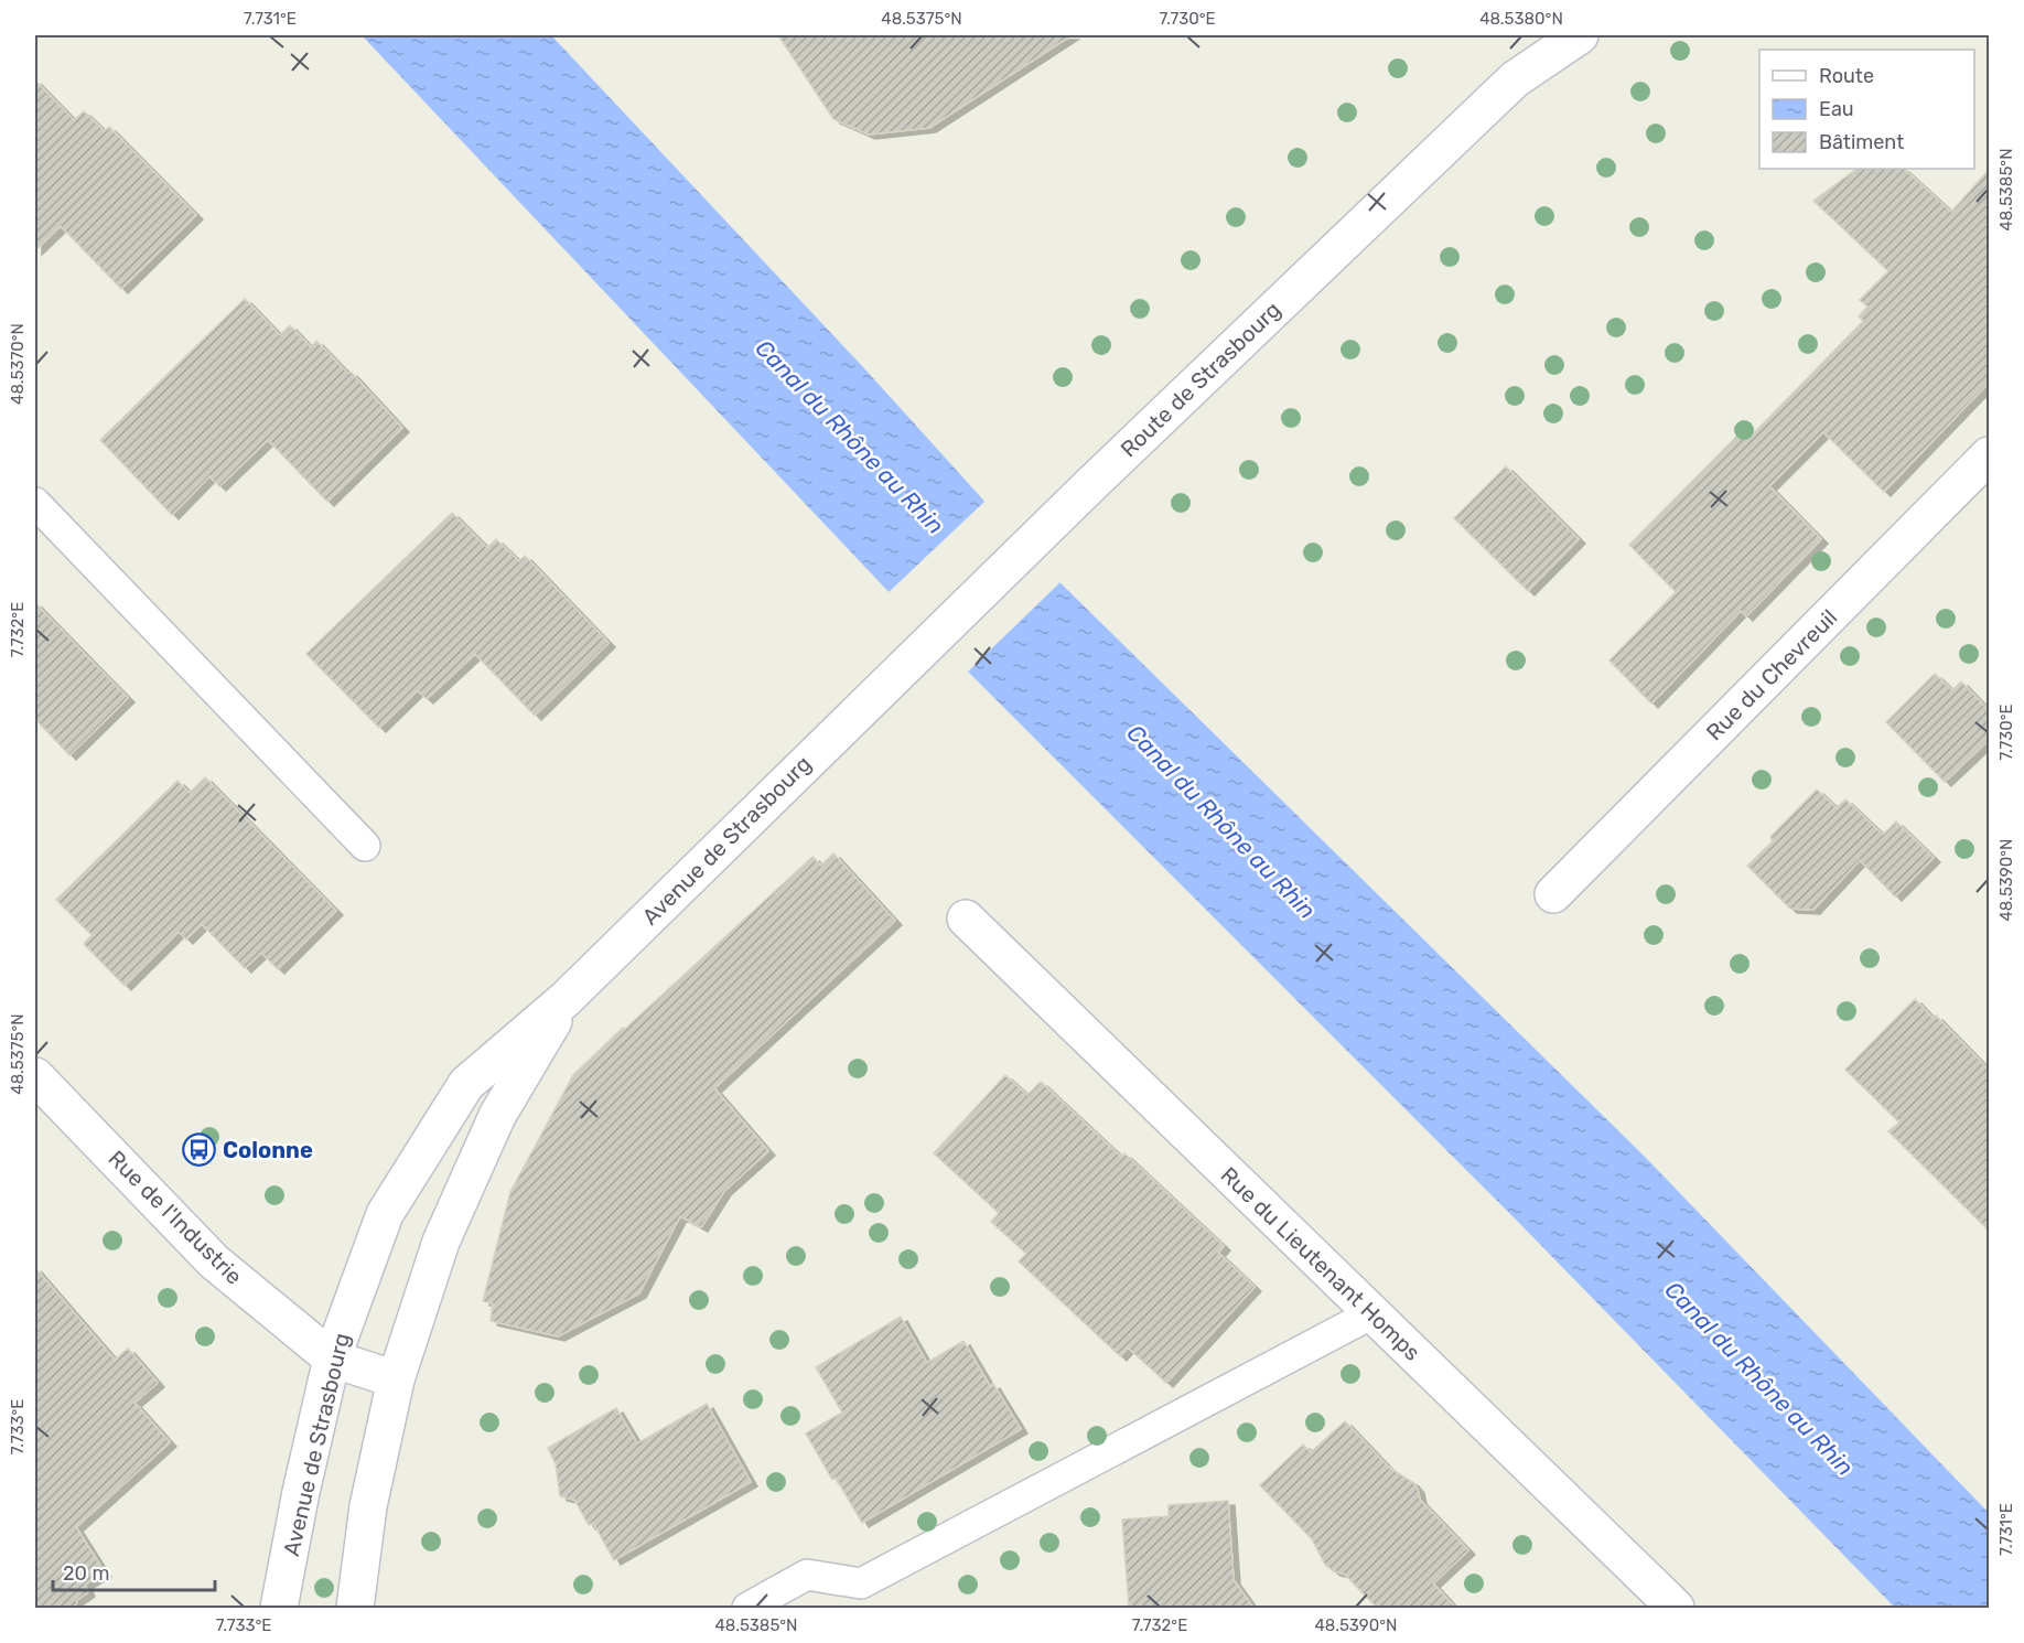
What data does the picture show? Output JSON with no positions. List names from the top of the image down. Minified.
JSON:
{"streets":{"main road":["Route de Strasbourg","Rue du Chevreuil","Avenue de Strasbourg","Rue de l'Industrie","Rue du Lieutenant Homps"]},"crossings":[["Route de Strasbourg","Avenue de Strasbourg"],["Avenue de Strasbourg","Rue de l'Industrie"]],"water":["Canal du Rhône au Rhin"],"places":{"bus stop":["Colonne"]},"legend":["Route","Eau","Bâtiment"],"scale_bar":"20 m","coordinates":["7.731°E","48.5375°N","7.730°E","48.5380°N","48.5385°N","48.5370°N","7.732°E","48.5390°N","7.733°E"]}
